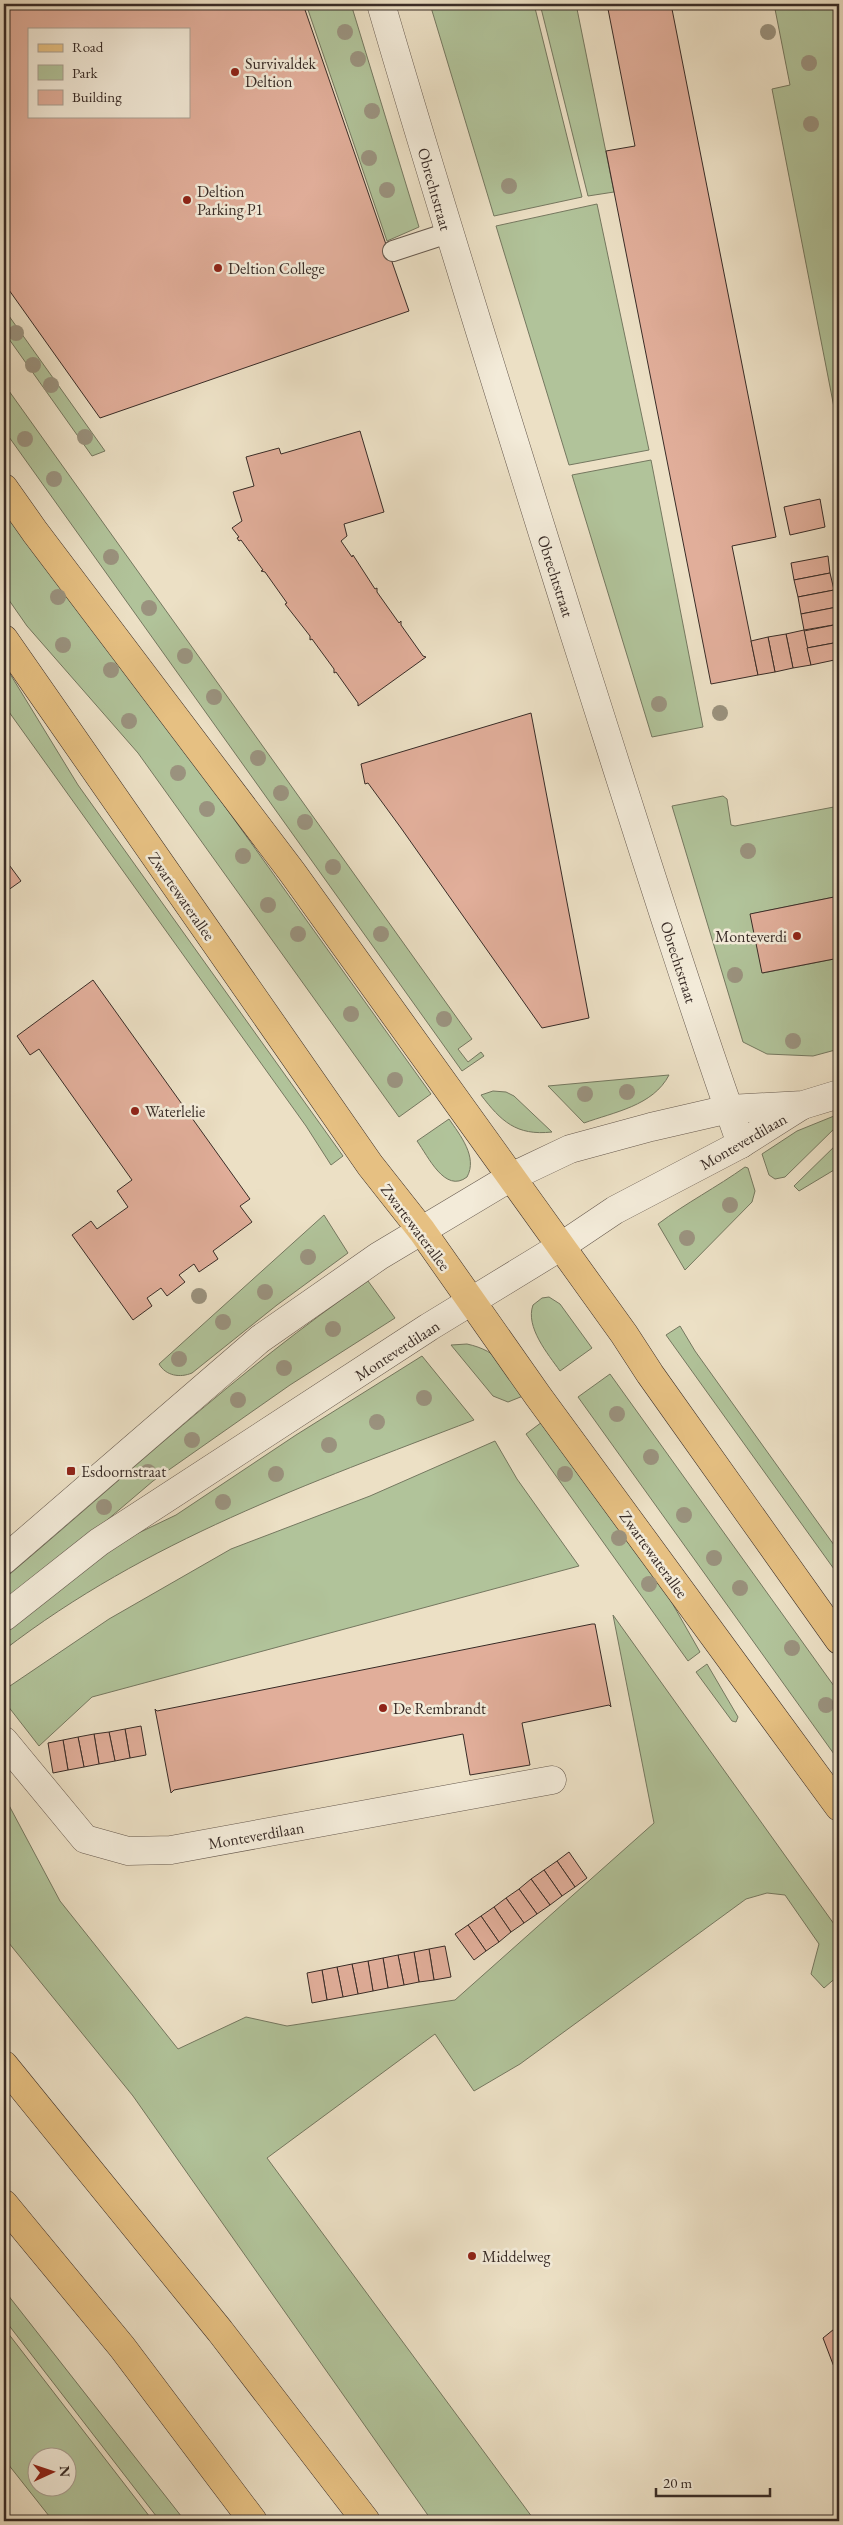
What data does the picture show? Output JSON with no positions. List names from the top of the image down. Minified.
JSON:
{"streets":{"main road":["Zwartewaterallee"],"street":["Obrechtstraat","Monteverdilaan"]},"crossings":[["Obrechtstraat","Monteverdilaan"],["Zwartewaterallee","Monteverdilaan"]],"places":{"other":["Survivaldek Deltion","Deltion Parking P1","Deltion College","Monteverdi","Waterlelie","De Rembrandt","Middelweg"],"transit":["Esdoornstraat"]},"legend":["Road","Park","Building"],"scale_bar":"20 m","north":"right"}
